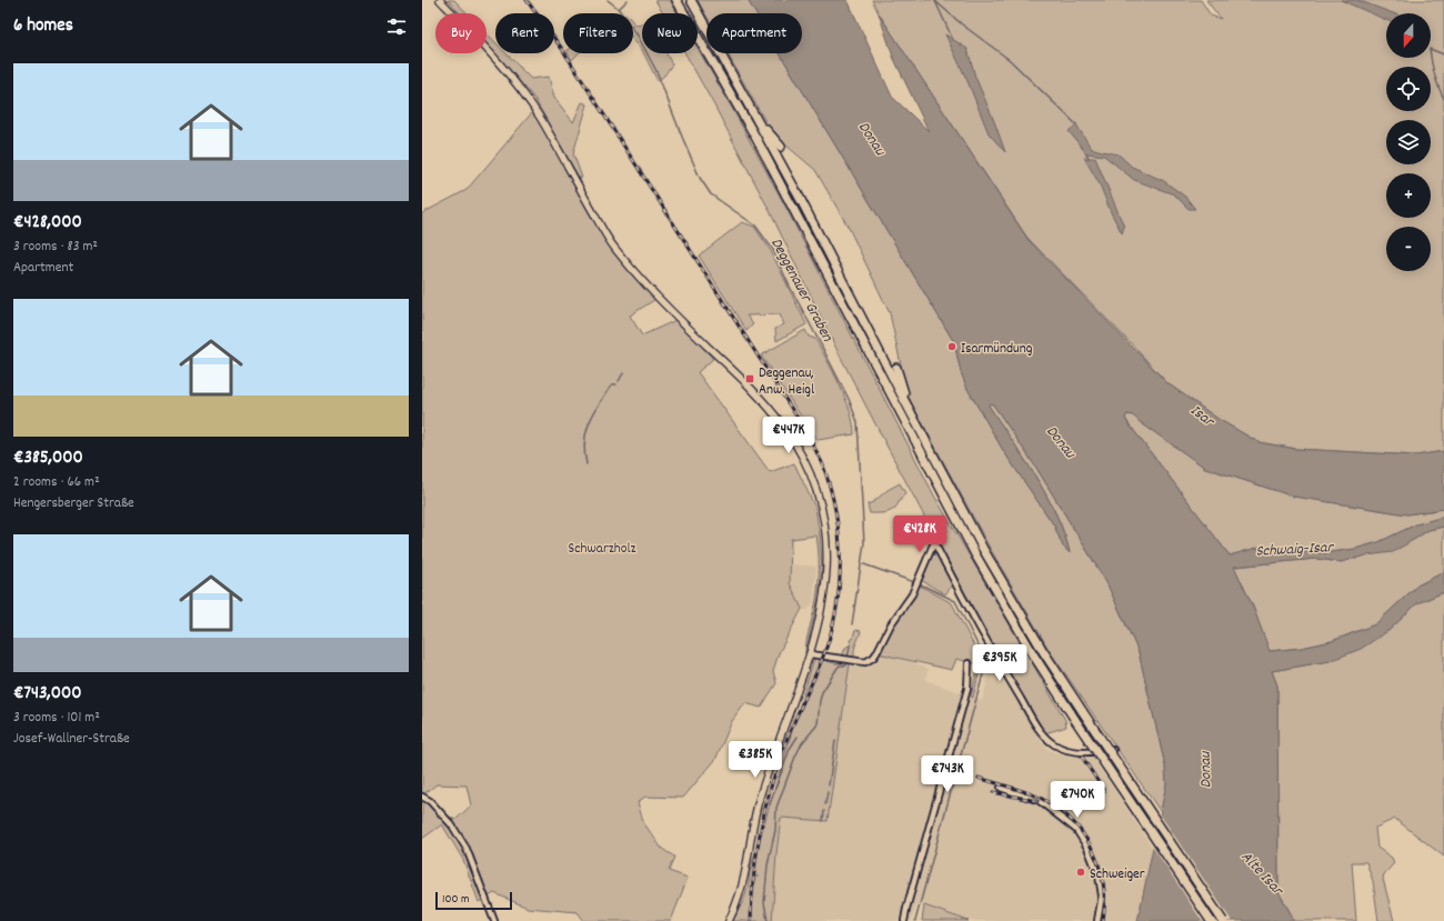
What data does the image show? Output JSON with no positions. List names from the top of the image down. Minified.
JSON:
{"water":["Donau","Deggenauer Graben","Isar","Schwaig-Isar","Alte Isar"],"parks":["Schwarzholz"],"places":{"other":["Isarmündung","Schweiger"],"transit":["Deggenau, Anw. Heigl"]},"scale_bar":"100 m","north":"bottom","page":{"heading":"6 homes","map_buttons":["+","−"],"chip":["Buy","Rent","Filters","New","Apartment"],"list":[{"name":"€428,000","note":"3 rooms · 83 m² · Apartment"},{"name":"€385,000","note":"2 rooms · 66 m² · Hengersberger Straße"},{"name":"€743,000","note":"3 rooms · 101 m² · Josef-Wallner-Straße"}],"price":["€447K","€428K","€395K","€385K","€743K","€740K"],"scale":"100 m"}}
